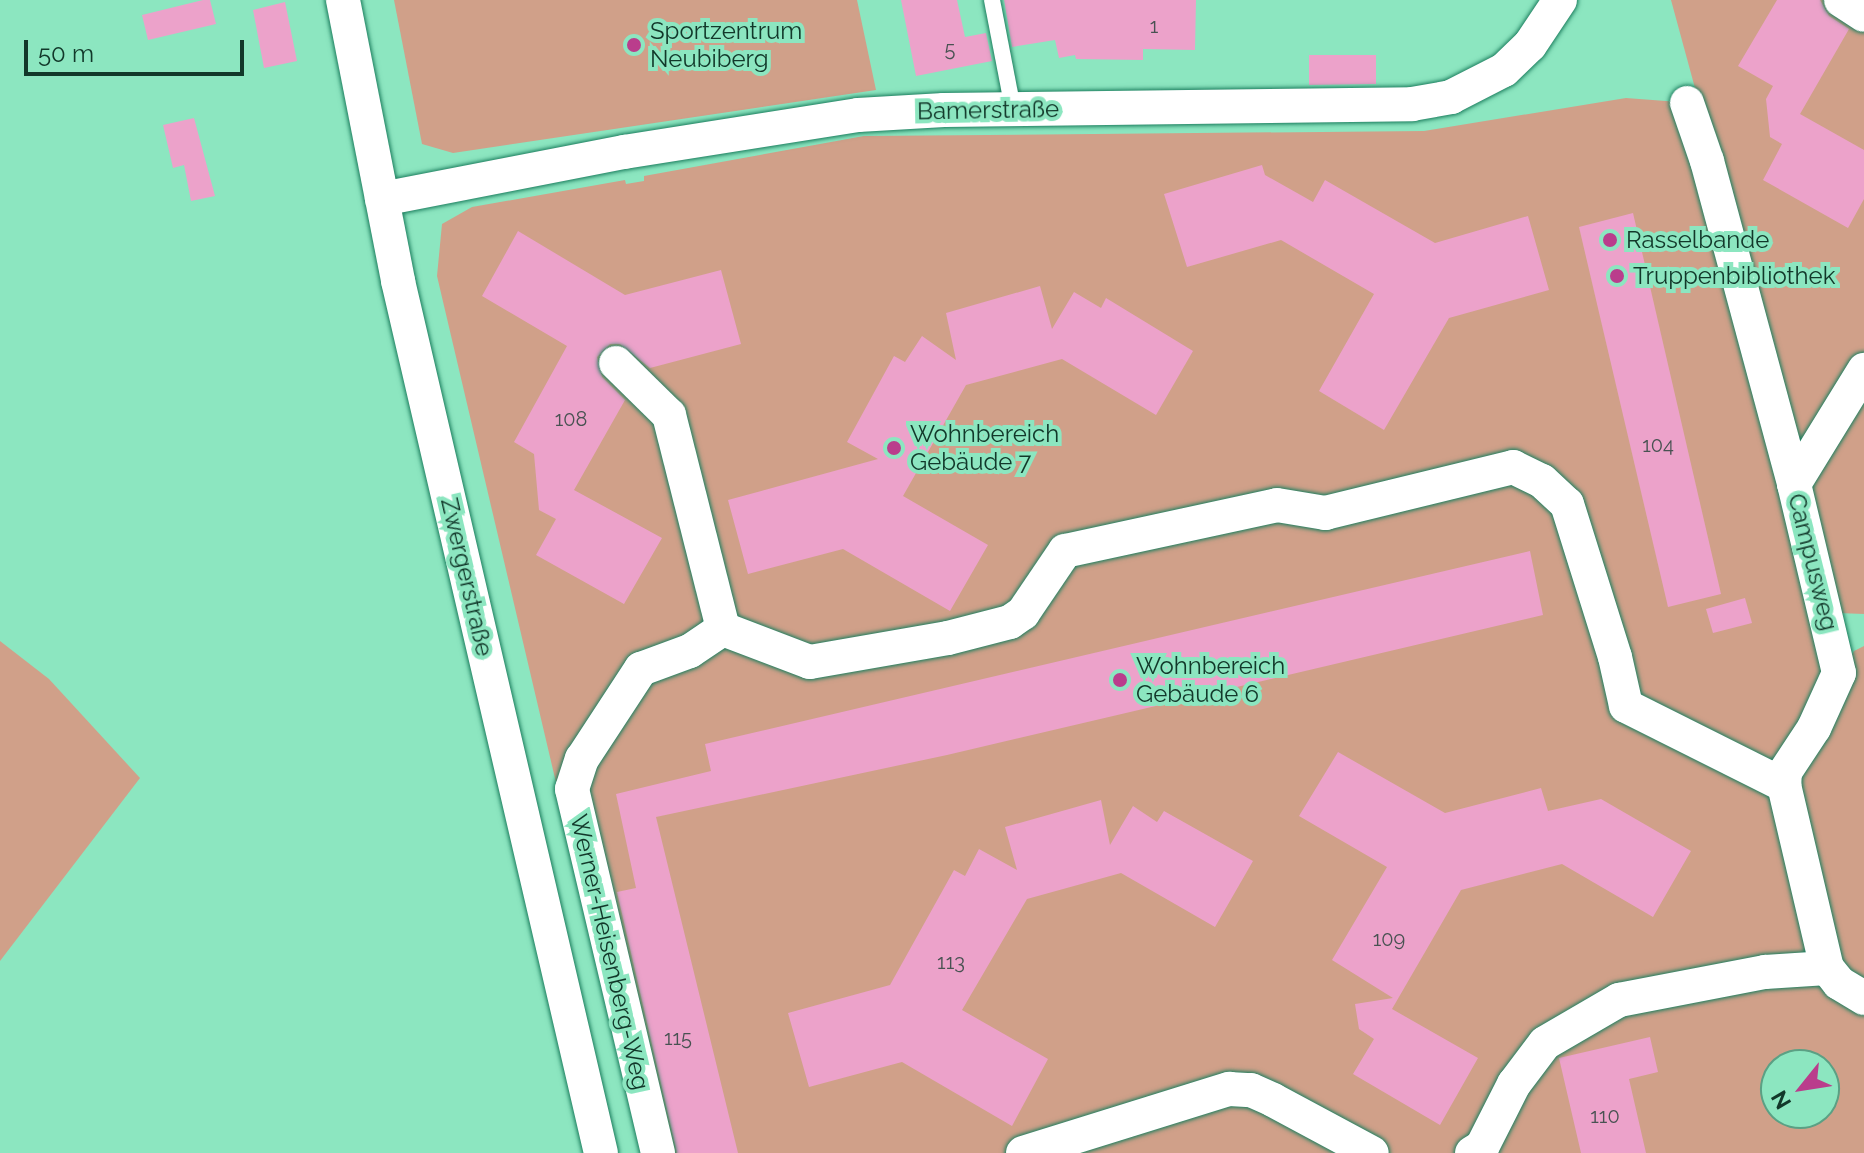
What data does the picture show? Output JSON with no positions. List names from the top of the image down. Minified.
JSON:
{"streets":{"street":["Bamerstraße","Campusweg","Zwergerstraße","Werner-Heisenberg-Weg"]},"crossings":[["Bamerstraße","Zwergerstraße"]],"places":["Sportzentrum Neubiberg","Rasselbande","Truppenbibliothek","Wohnbereich Gebäude 7","Wohnbereich Gebäude 6"],"house_numbers":["1","5","108","104","109","113","115","110"],"scale_bar":"50 m","north":"bottom left"}
